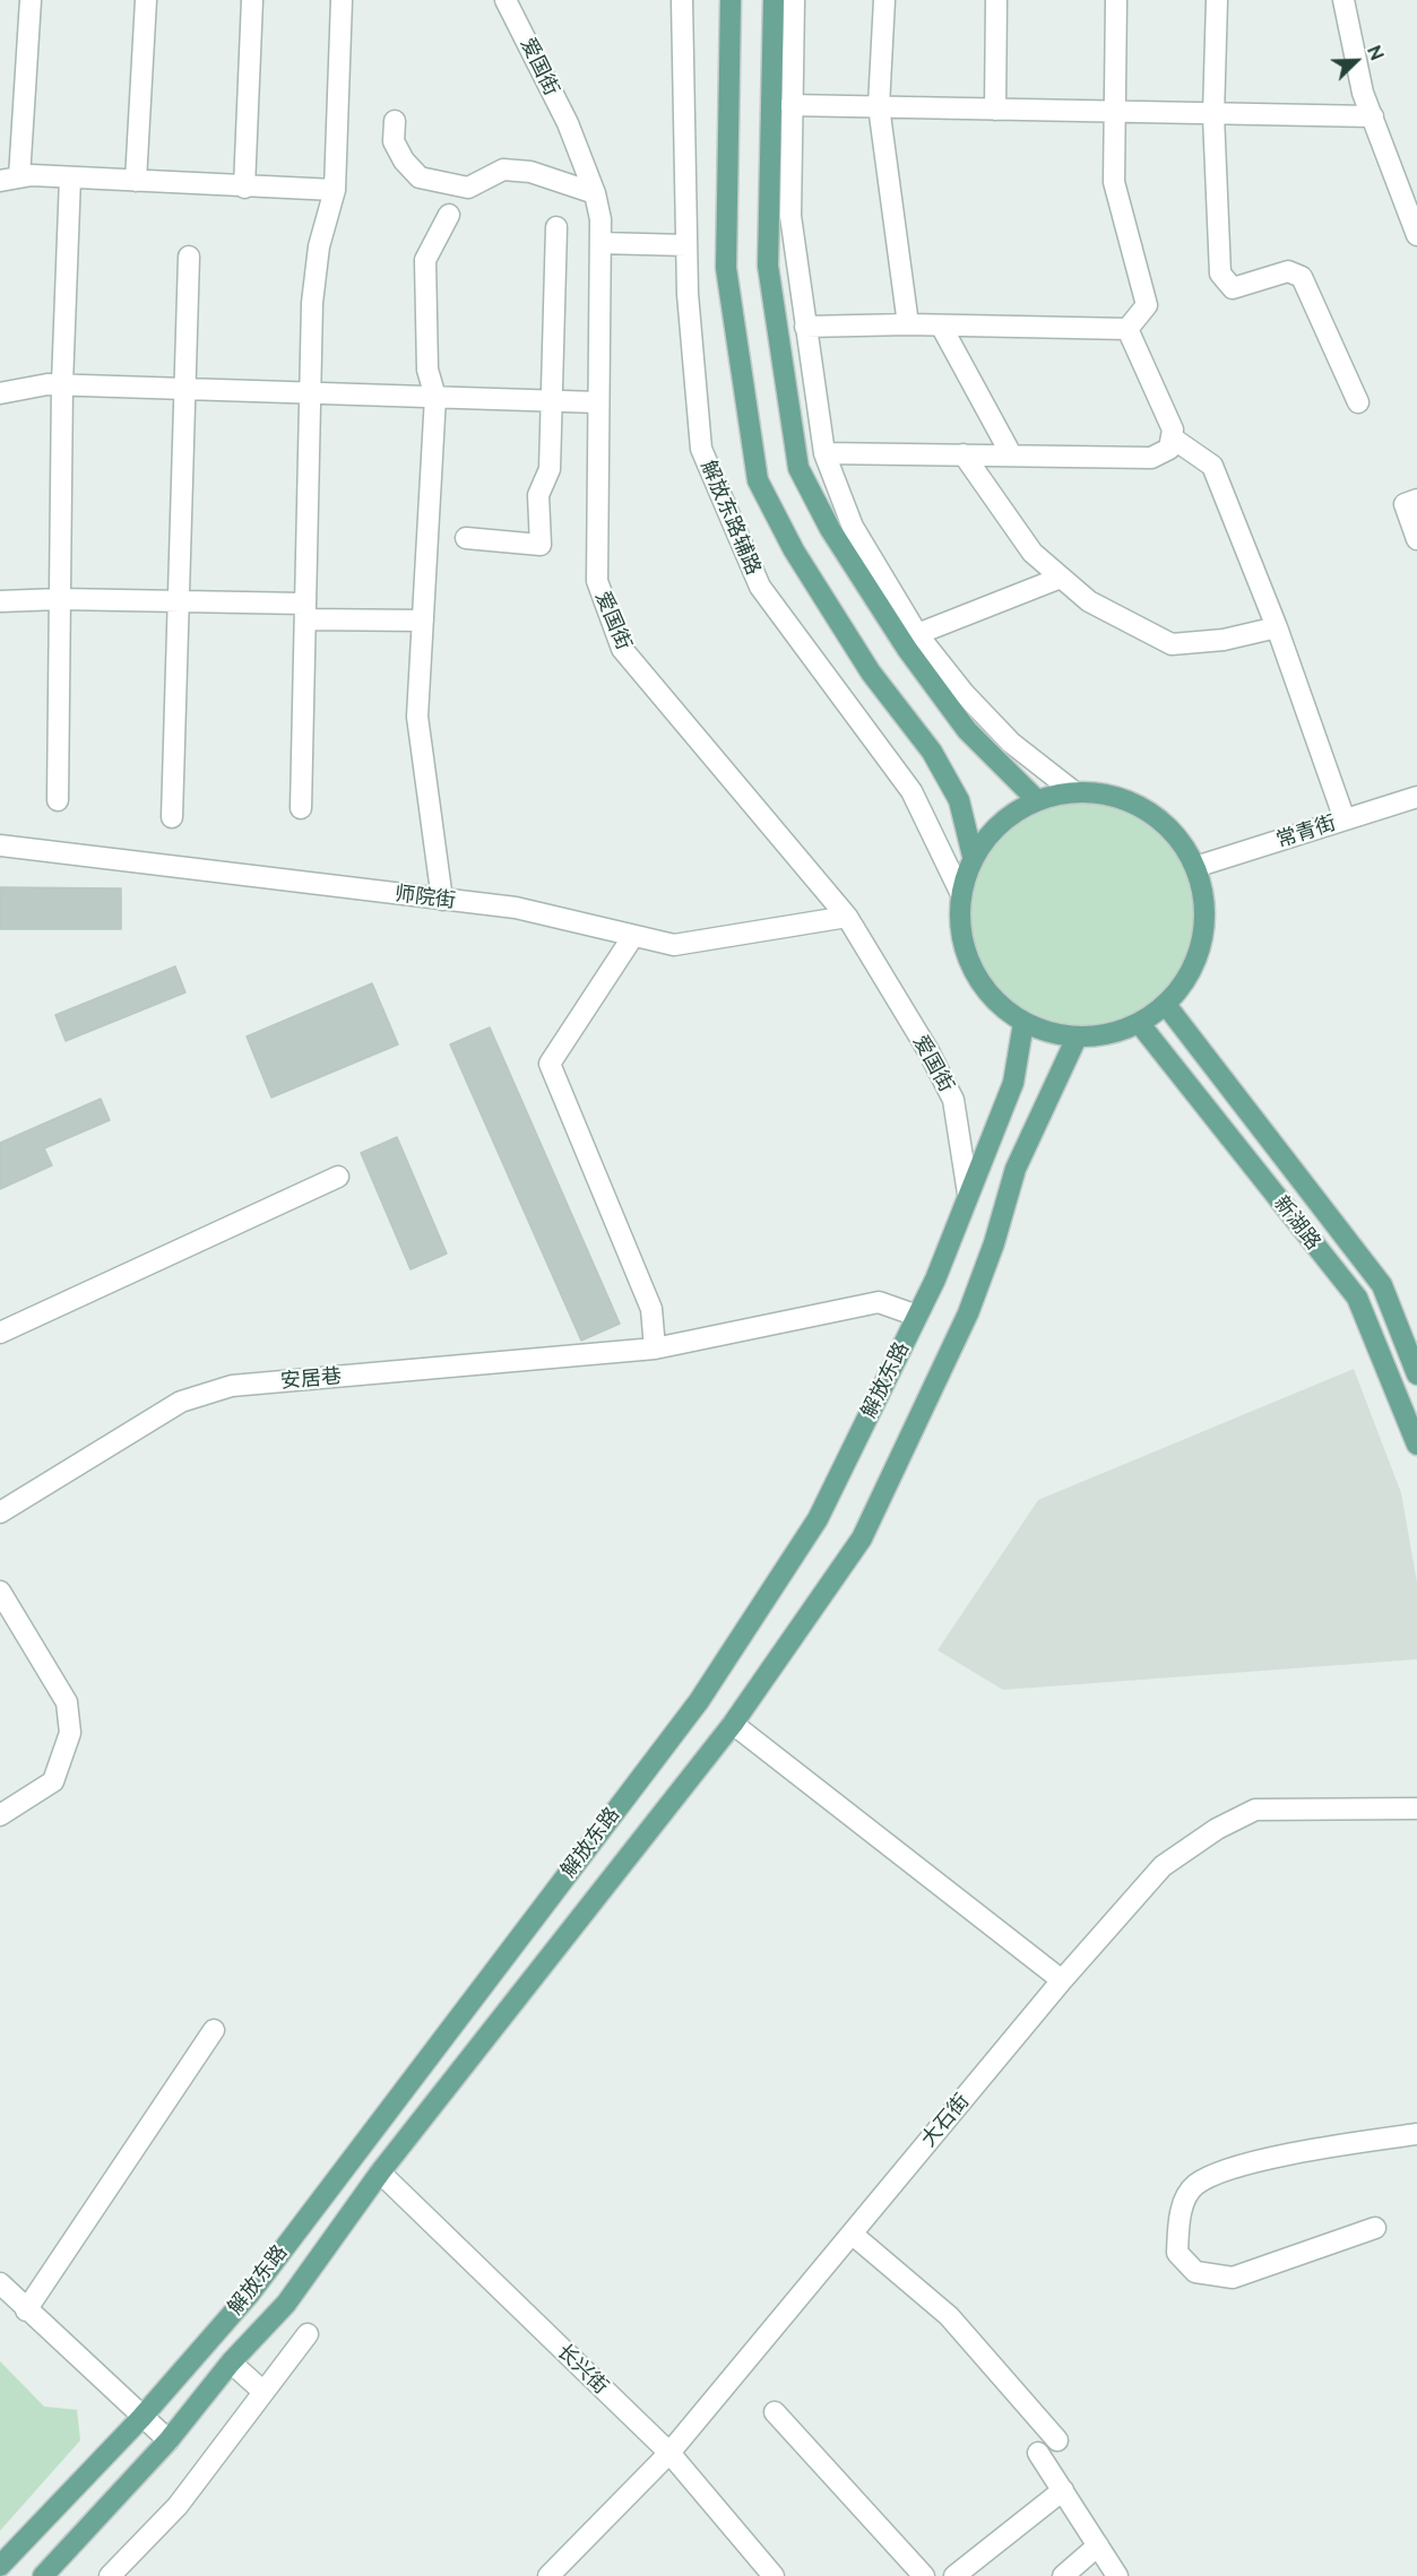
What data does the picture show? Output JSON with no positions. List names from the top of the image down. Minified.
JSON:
{"streets":{"main road":["新湖路","解放东路"],"street":["爱国街","解放东路辅路","常青街","师院街","安居巷","大石街","长兴街"]},"crossings":[["爱国街","师院街"],["爱国街","解放东路"],["安居巷","解放东路"],["解放东路","长兴街"],["大石街","长兴街"]],"north":"top right"}
